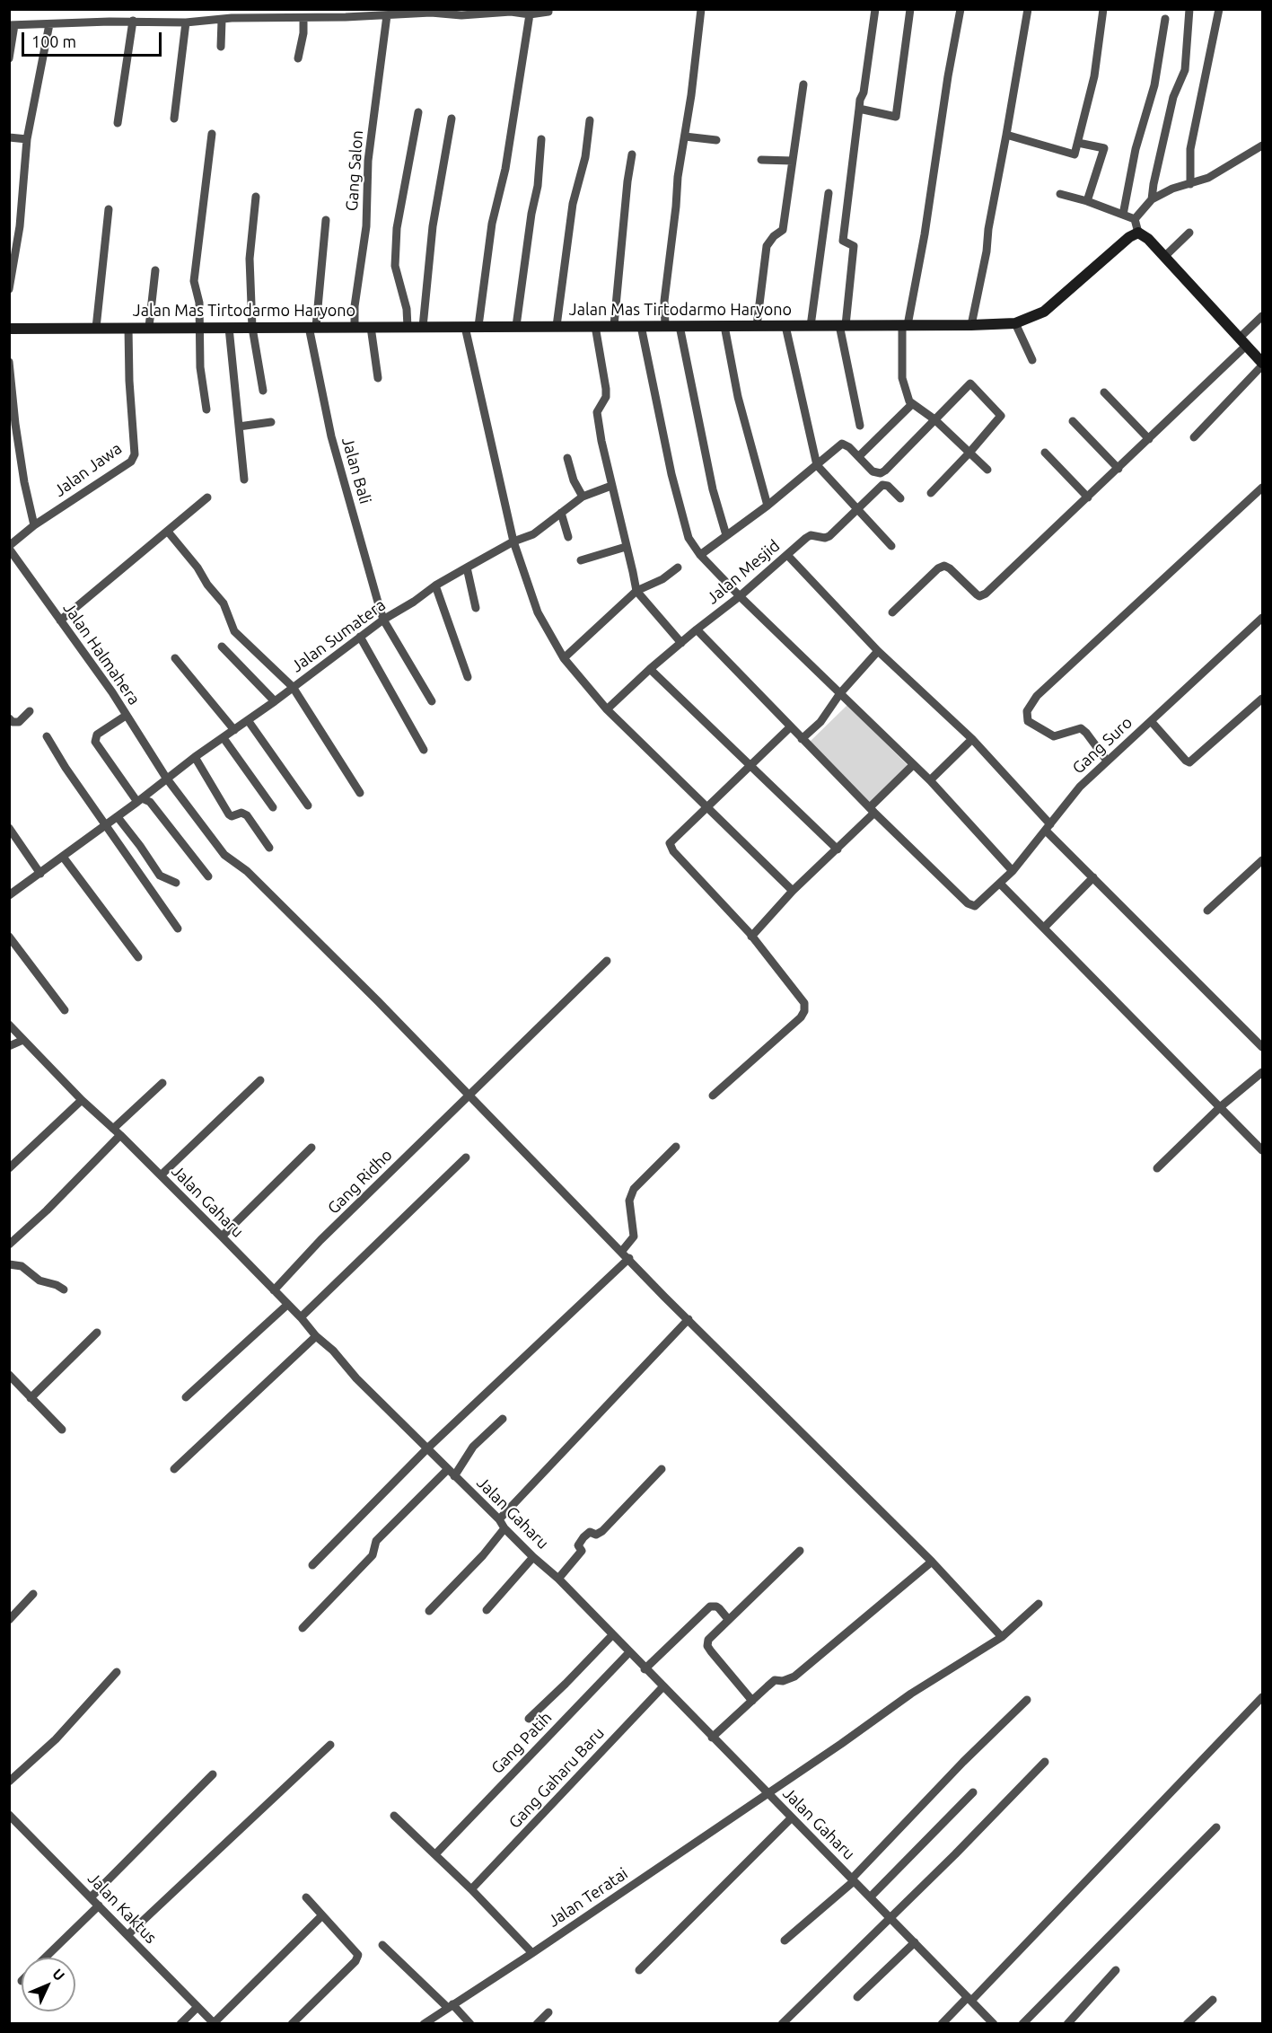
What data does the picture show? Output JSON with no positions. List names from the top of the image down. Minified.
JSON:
{"streets":{"street":["Gang Salon","Jalan Mas Tirtodarmo Haryono","Jalan Jawa","Jalan Bali","Jalan Mesjid","Jalan Sumatera","Jalan Halmahera","Gang Suro","Gang Ridho","Jalan Gaharu","Gang Patih","Gang Gaharu Baru","Jalan Teratai","Jalan Kaktus"]},"crossings":[["Gang Salon","Jalan Mas Tirtodarmo Haryono"],["Jalan Mas Tirtodarmo Haryono","Jalan Jawa"],["Jalan Mas Tirtodarmo Haryono","Jalan Bali"],["Jalan Jawa","Jalan Halmahera"],["Jalan Bali","Jalan Sumatera"],["Jalan Sumatera","Jalan Halmahera"],["Jalan Halmahera","Gang Ridho"],["Jalan Halmahera","Jalan Teratai"],["Gang Ridho","Jalan Gaharu"],["Jalan Gaharu","Gang Patih"],["Jalan Gaharu","Gang Gaharu Baru"],["Jalan Gaharu","Jalan Teratai"]],"scale_bar":"100 m","north":"top right"}
